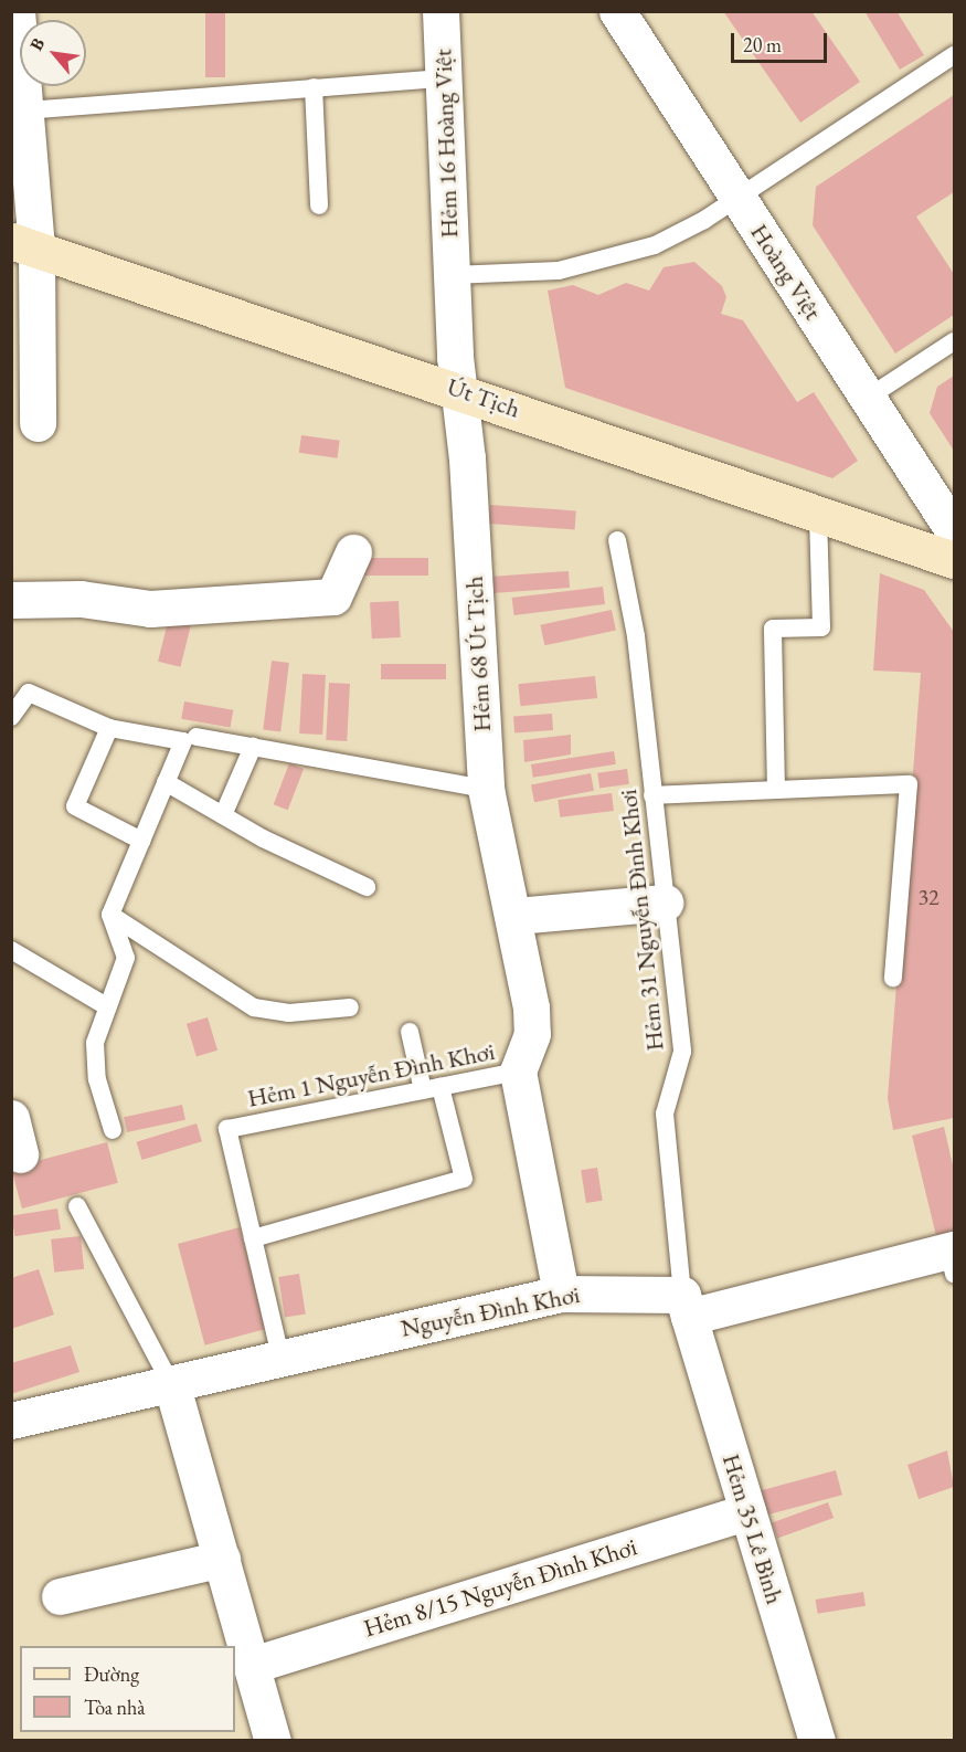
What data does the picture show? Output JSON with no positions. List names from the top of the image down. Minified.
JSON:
{"streets":{"street":["Hẻm 16 Hoàng Việt","Hoàng Việt","Út Tịch","Hẻm 68 Út Tịch","Nguyễn Đình Khơi","Hẻm 35 Lê Bình","Hẻm 8/15 Nguyễn Đình Khơi"],"lane":["Hẻm 31 Nguyễn Đình Khơi","Hẻm 1 Nguyễn Đình Khơi"]},"crossings":[["Hẻm 16 Hoàng Việt","Hoàng Việt"],["Hẻm 16 Hoàng Việt","Út Tịch"],["Hẻm 16 Hoàng Việt","Hẻm 68 Út Tịch"],["Út Tịch","Hẻm 68 Út Tịch"],["Hẻm 68 Út Tịch","Hẻm 1 Nguyễn Đình Khơi"],["Hẻm 31 Nguyễn Đình Khơi","Nguyễn Đình Khơi"],["Hẻm 31 Nguyễn Đình Khơi","Hẻm 35 Lê Bình"],["Hẻm 1 Nguyễn Đình Khơi","Nguyễn Đình Khơi"],["Nguyễn Đình Khơi","Hẻm 35 Lê Bình"],["Hẻm 35 Lê Bình","Hẻm 8/15 Nguyễn Đình Khơi"]],"house_numbers":["32"],"legend":["Đường","Tòa nhà"],"scale_bar":"20 m","north":"top left"}
